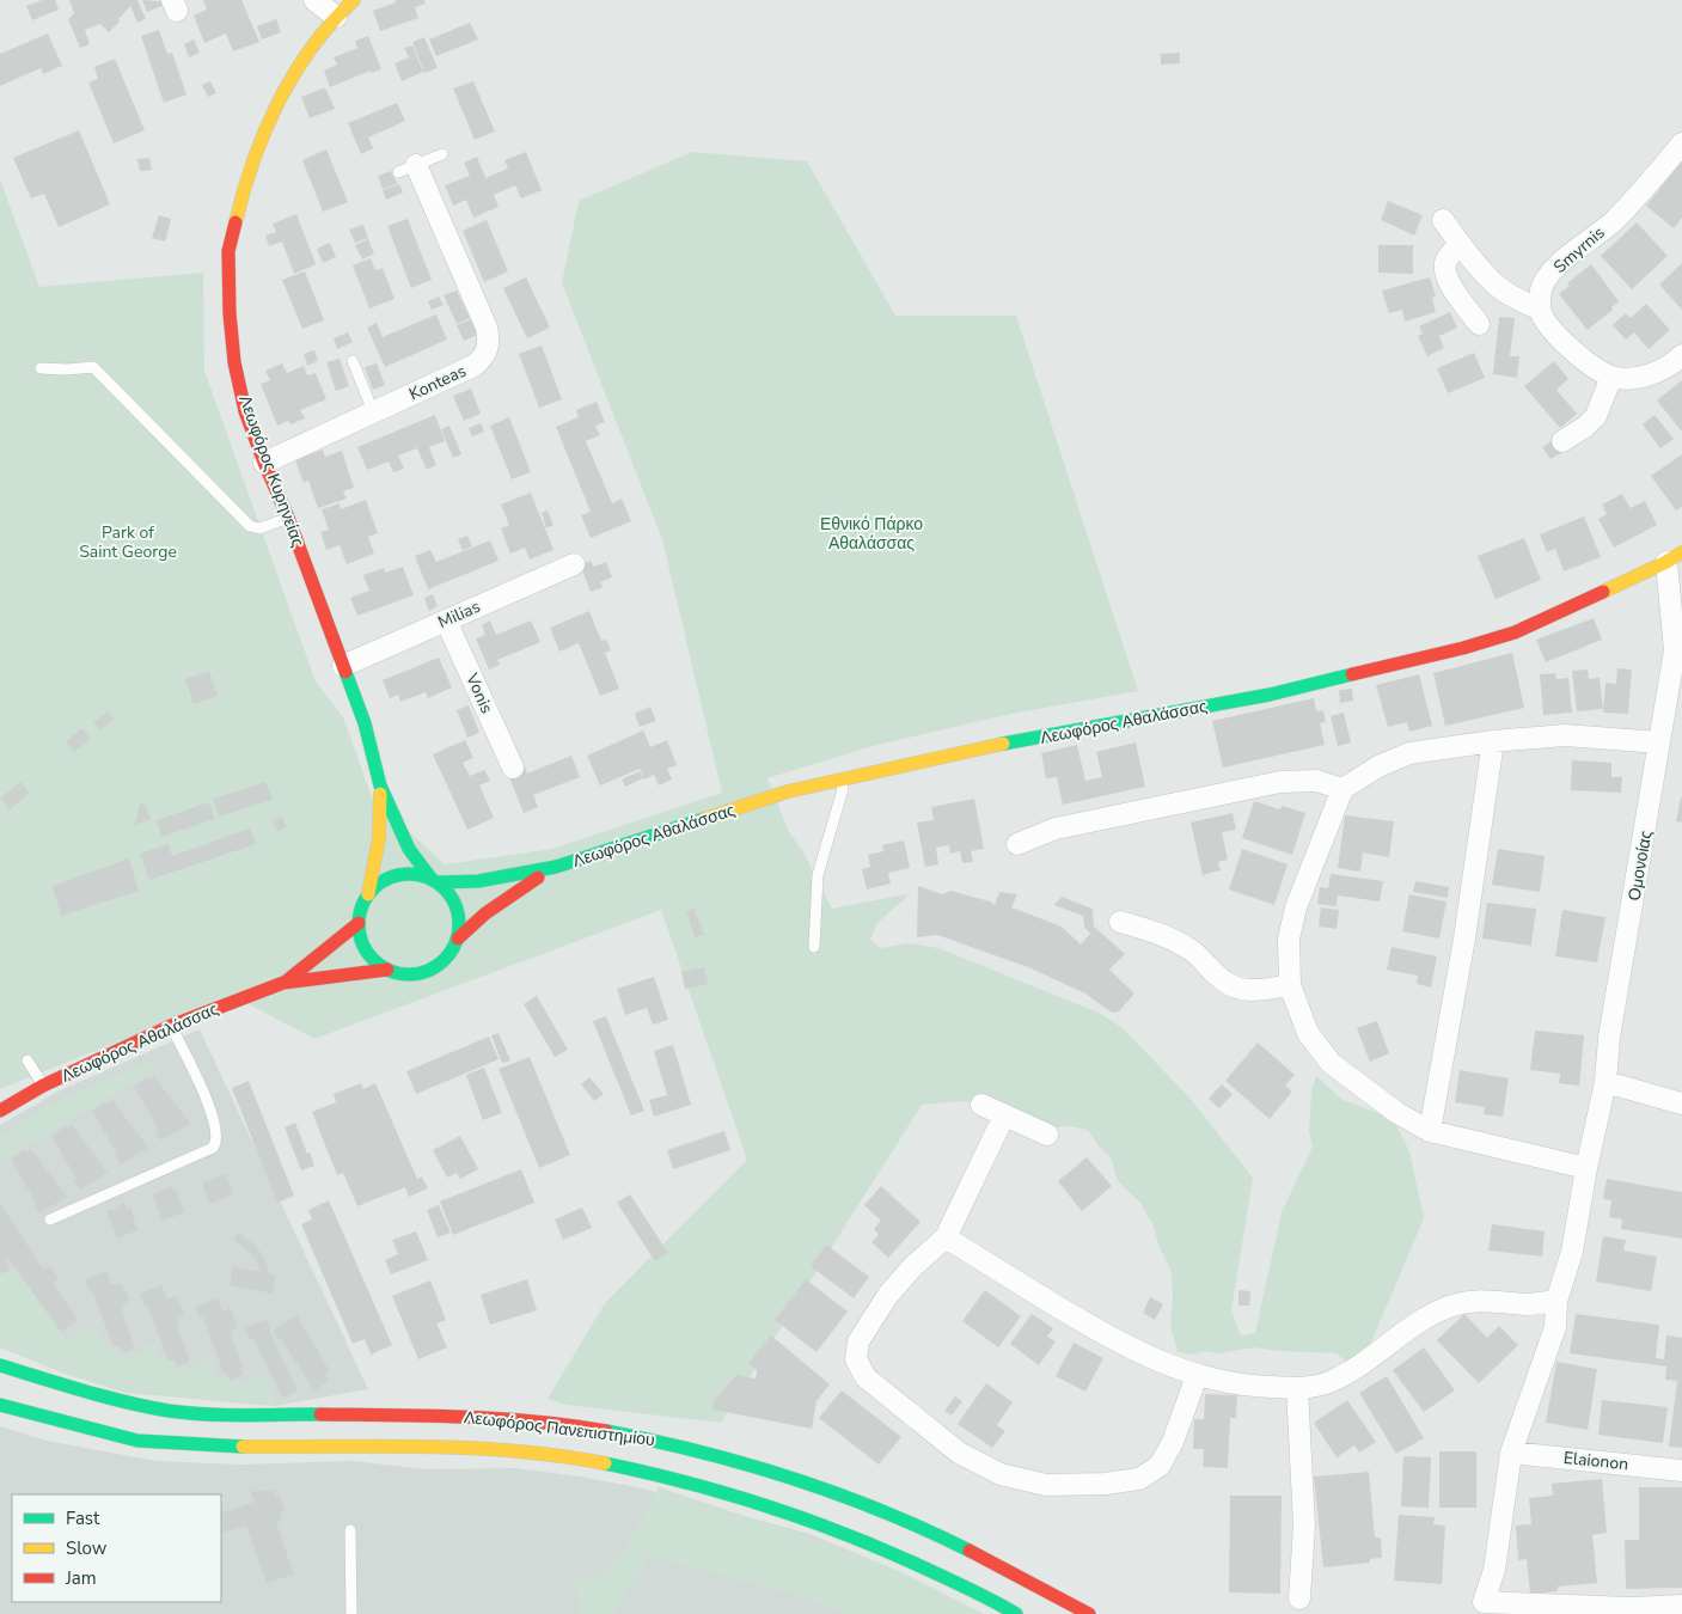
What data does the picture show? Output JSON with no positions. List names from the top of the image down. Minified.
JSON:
{"streets":{"main road":["Λεωφόρος Κυρηνείας","Λεωφόρος Αθαλάσσας","Λεωφόρος Πανεπιστημίου"],"street":["Smyrnis","Konteas","Milias","Vonis","Ομονοίας","Elaionon"]},"crossings":[["Konteas","Λεωφόρος Κυρηνείας"],["Λεωφόρος Κυρηνείας","Milias"],["Λεωφόρος Κυρηνείας","Λεωφόρος Αθαλάσσας"],["Milias","Vonis"],["Λεωφόρος Αθαλάσσας","Ομονοίας"],["Ομονοίας","Elaionon"]],"parks":["Εθνικό Πάρκο Αθαλάσσας","Park of Saint George"],"legend":["Fast","Slow","Jam"]}
